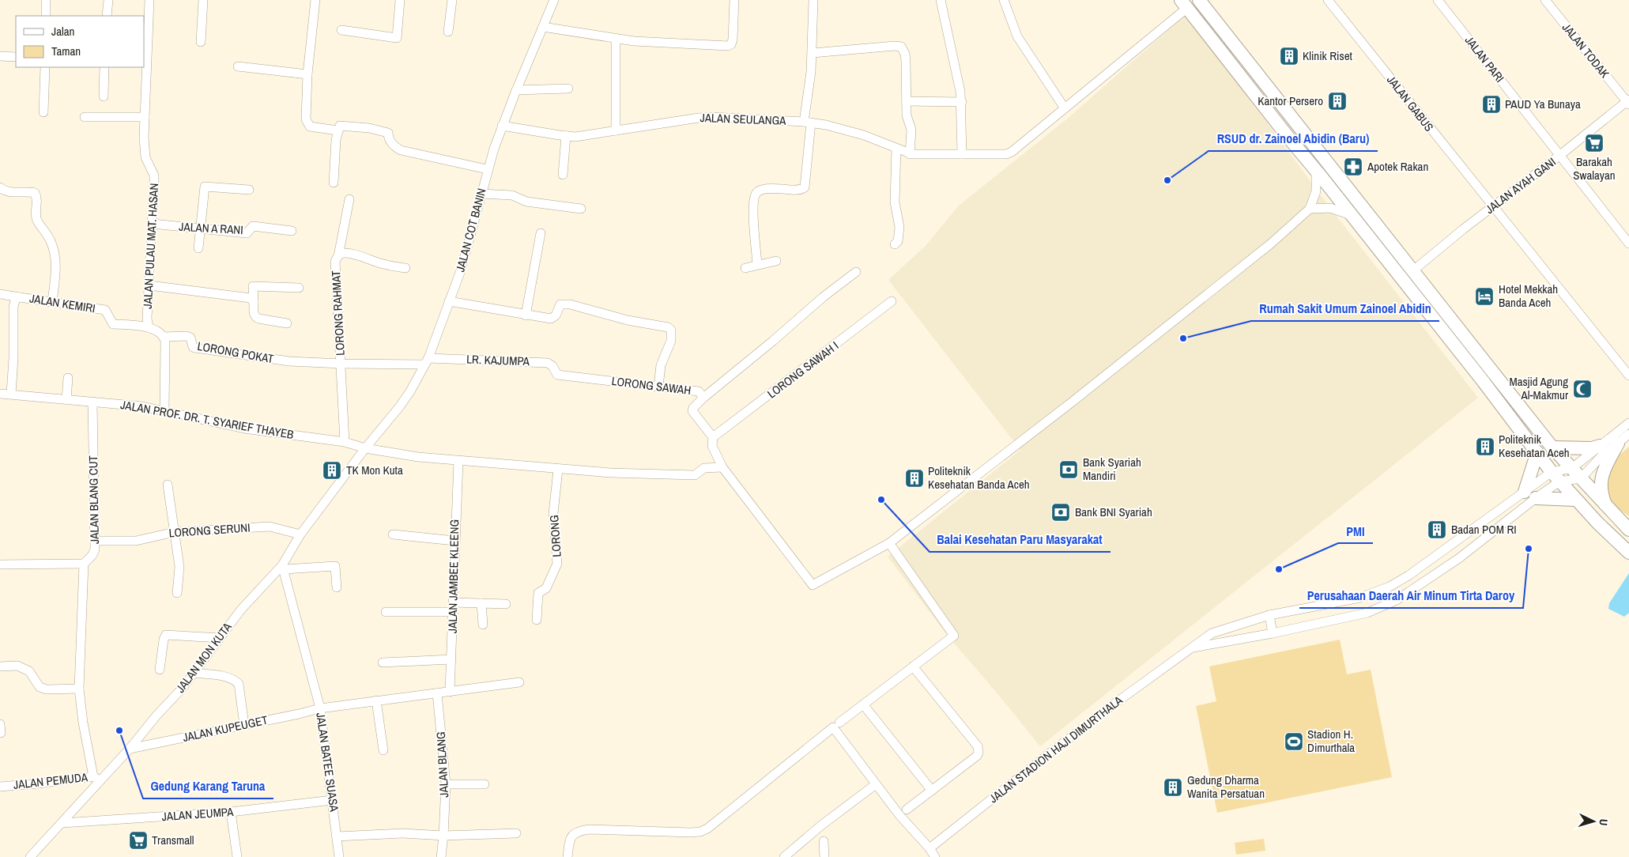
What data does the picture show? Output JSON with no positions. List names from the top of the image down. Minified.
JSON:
{"streets":{"street":["JALAN TODAK","JALAN PARI","JALAN GABUS","JALAN SEULANGA","JALAN AYAH GANI","JALAN A RANI","JALAN COT BANIN","JALAN PULAU MAT. HASAN","JALAN KEMIRI","LORONG RAHMAT","LORONG POKAT","LR. KAJUMPA","LORONG SAWAH I","LORONG SAWAH","JALAN PROF. DR. T. SYARIEF THAYEB","JALAN BLANG CUT","LORONG SERUNI","LORONG","JALAN JAMBEE KLEENG","JALAN MON KUTA","JALAN KUPEUGET","JALAN STADION HAJI DIMURTHALA","JALAN BATEE SUASA","JALAN BLANG","JALAN PEMUDA","JALAN JEUMPA"]},"crossings":[["JALAN TODAK","JALAN AYAH GANI"],["JALAN PARI","JALAN AYAH GANI"],["JALAN GABUS","JALAN AYAH GANI"],["JALAN SEULANGA","JALAN COT BANIN"],["JALAN A RANI","JALAN PULAU MAT. HASAN"],["JALAN COT BANIN","LR. KAJUMPA"],["JALAN COT BANIN","JALAN PROF. DR. T. SYARIEF THAYEB"],["JALAN COT BANIN","JALAN MON KUTA"],["JALAN PULAU MAT. HASAN","JALAN KEMIRI"],["JALAN KEMIRI","JALAN PROF. DR. T. SYARIEF THAYEB"],["LORONG RAHMAT","LR. KAJUMPA"],["LORONG RAHMAT","JALAN PROF. DR. T. SYARIEF THAYEB"],["LORONG POKAT","LR. KAJUMPA"],["LR. KAJUMPA","LORONG SAWAH"],["LORONG SAWAH I","LORONG SAWAH"],["LORONG SAWAH","JALAN PROF. DR. T. SYARIEF THAYEB"],["JALAN PROF. DR. T. SYARIEF THAYEB","JALAN BLANG CUT"],["JALAN PROF. DR. T. SYARIEF THAYEB","LORONG"],["JALAN PROF. DR. T. SYARIEF THAYEB","JALAN JAMBEE KLEENG"],["JALAN PROF. DR. T. SYARIEF THAYEB","JALAN MON KUTA"],["JALAN BLANG CUT","LORONG SERUNI"],["LORONG SERUNI","JALAN MON KUTA"],["JALAN JAMBEE KLEENG","JALAN KUPEUGET"],["JALAN MON KUTA","JALAN KUPEUGET"],["JALAN MON KUTA","JALAN BATEE SUASA"],["JALAN MON KUTA","JALAN PEMUDA"],["JALAN MON KUTA","JALAN JEUMPA"],["JALAN KUPEUGET","JALAN BATEE SUASA"],["JALAN KUPEUGET","JALAN BLANG"],["JALAN BATEE SUASA","JALAN JEUMPA"]],"places":{"building":["Klinik Riset","Kantor Persero","PAUD Ya Bunaya","Politeknik Kesehatan Aceh","TK Mon Kuta","Politeknik Kesehatan Banda Aceh","Badan POM RI","Gedung Dharma Wanita Persatuan"],"supermarket":["Barakah Swalayan","Transmall"],"pharmacy":["Apotek Rakan"],"other":["RSUD dr. Zainoel Abidin (Baru)","Rumah Sakit Umum Zainoel Abidin","Balai Kesehatan Paru Masyarakat","Perusahaan Daerah Air Minum Tirta Daroy","PMI","Gedung Karang Taruna"],"hotel":["Hotel Mekkah Banda Aceh"],"mosque":["Masjid Agung Al-Makmur"],"bank":["Bank Syariah Mandiri","Bank BNI Syariah"],"sports":["Stadion H. Dimurthala"]},"legend":["Jalan","Taman"],"north":"right"}
